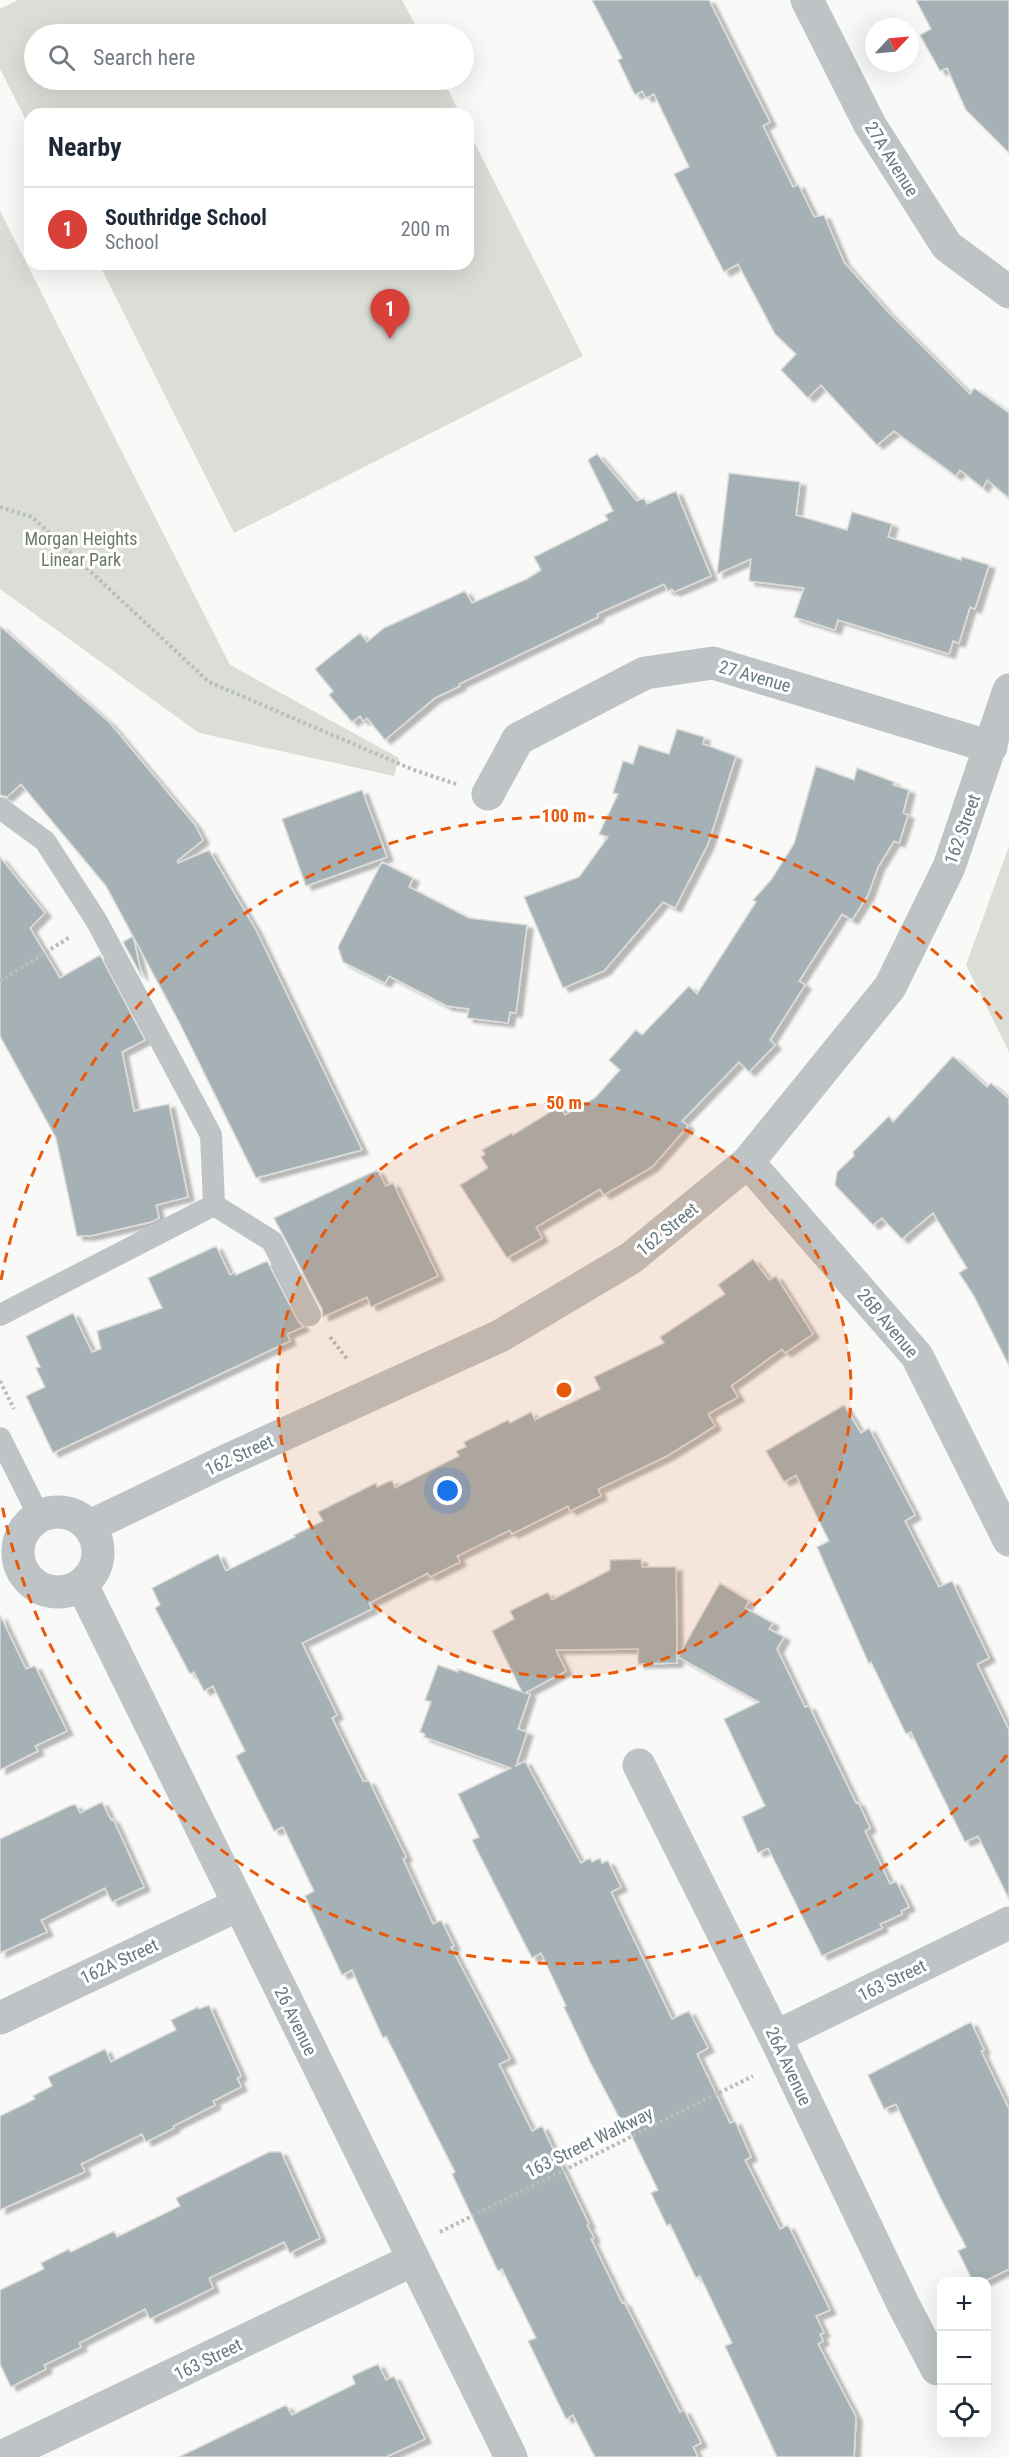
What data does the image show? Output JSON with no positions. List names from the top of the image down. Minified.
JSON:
{"streets":{"street":["27A Avenue","27 Avenue","162 Street","26B Avenue","162A Street","163 Street","26 Avenue","26A Avenue"],"path":["163 Street Walkway"]},"crossings":[["27 Avenue","162 Street"],["162 Street","26B Avenue"],["162 Street","26 Avenue"],["162A Street","26 Avenue"],["163 Street","26 Avenue"],["163 Street","26A Avenue"],["163 Street","163 Street Walkway"],["26 Avenue","163 Street Walkway"],["26A Avenue","163 Street Walkway"]],"parks":["Morgan Heights Linear Park"],"north":"top right","page":{"search":"Search here","heading":"Nearby","list":[{"mark":"1","name":"Southridge School","note":"School","value":"200 m"}],"pins":"1","map_buttons":["+","−"]},"rings":["100 m","50 m"]}
